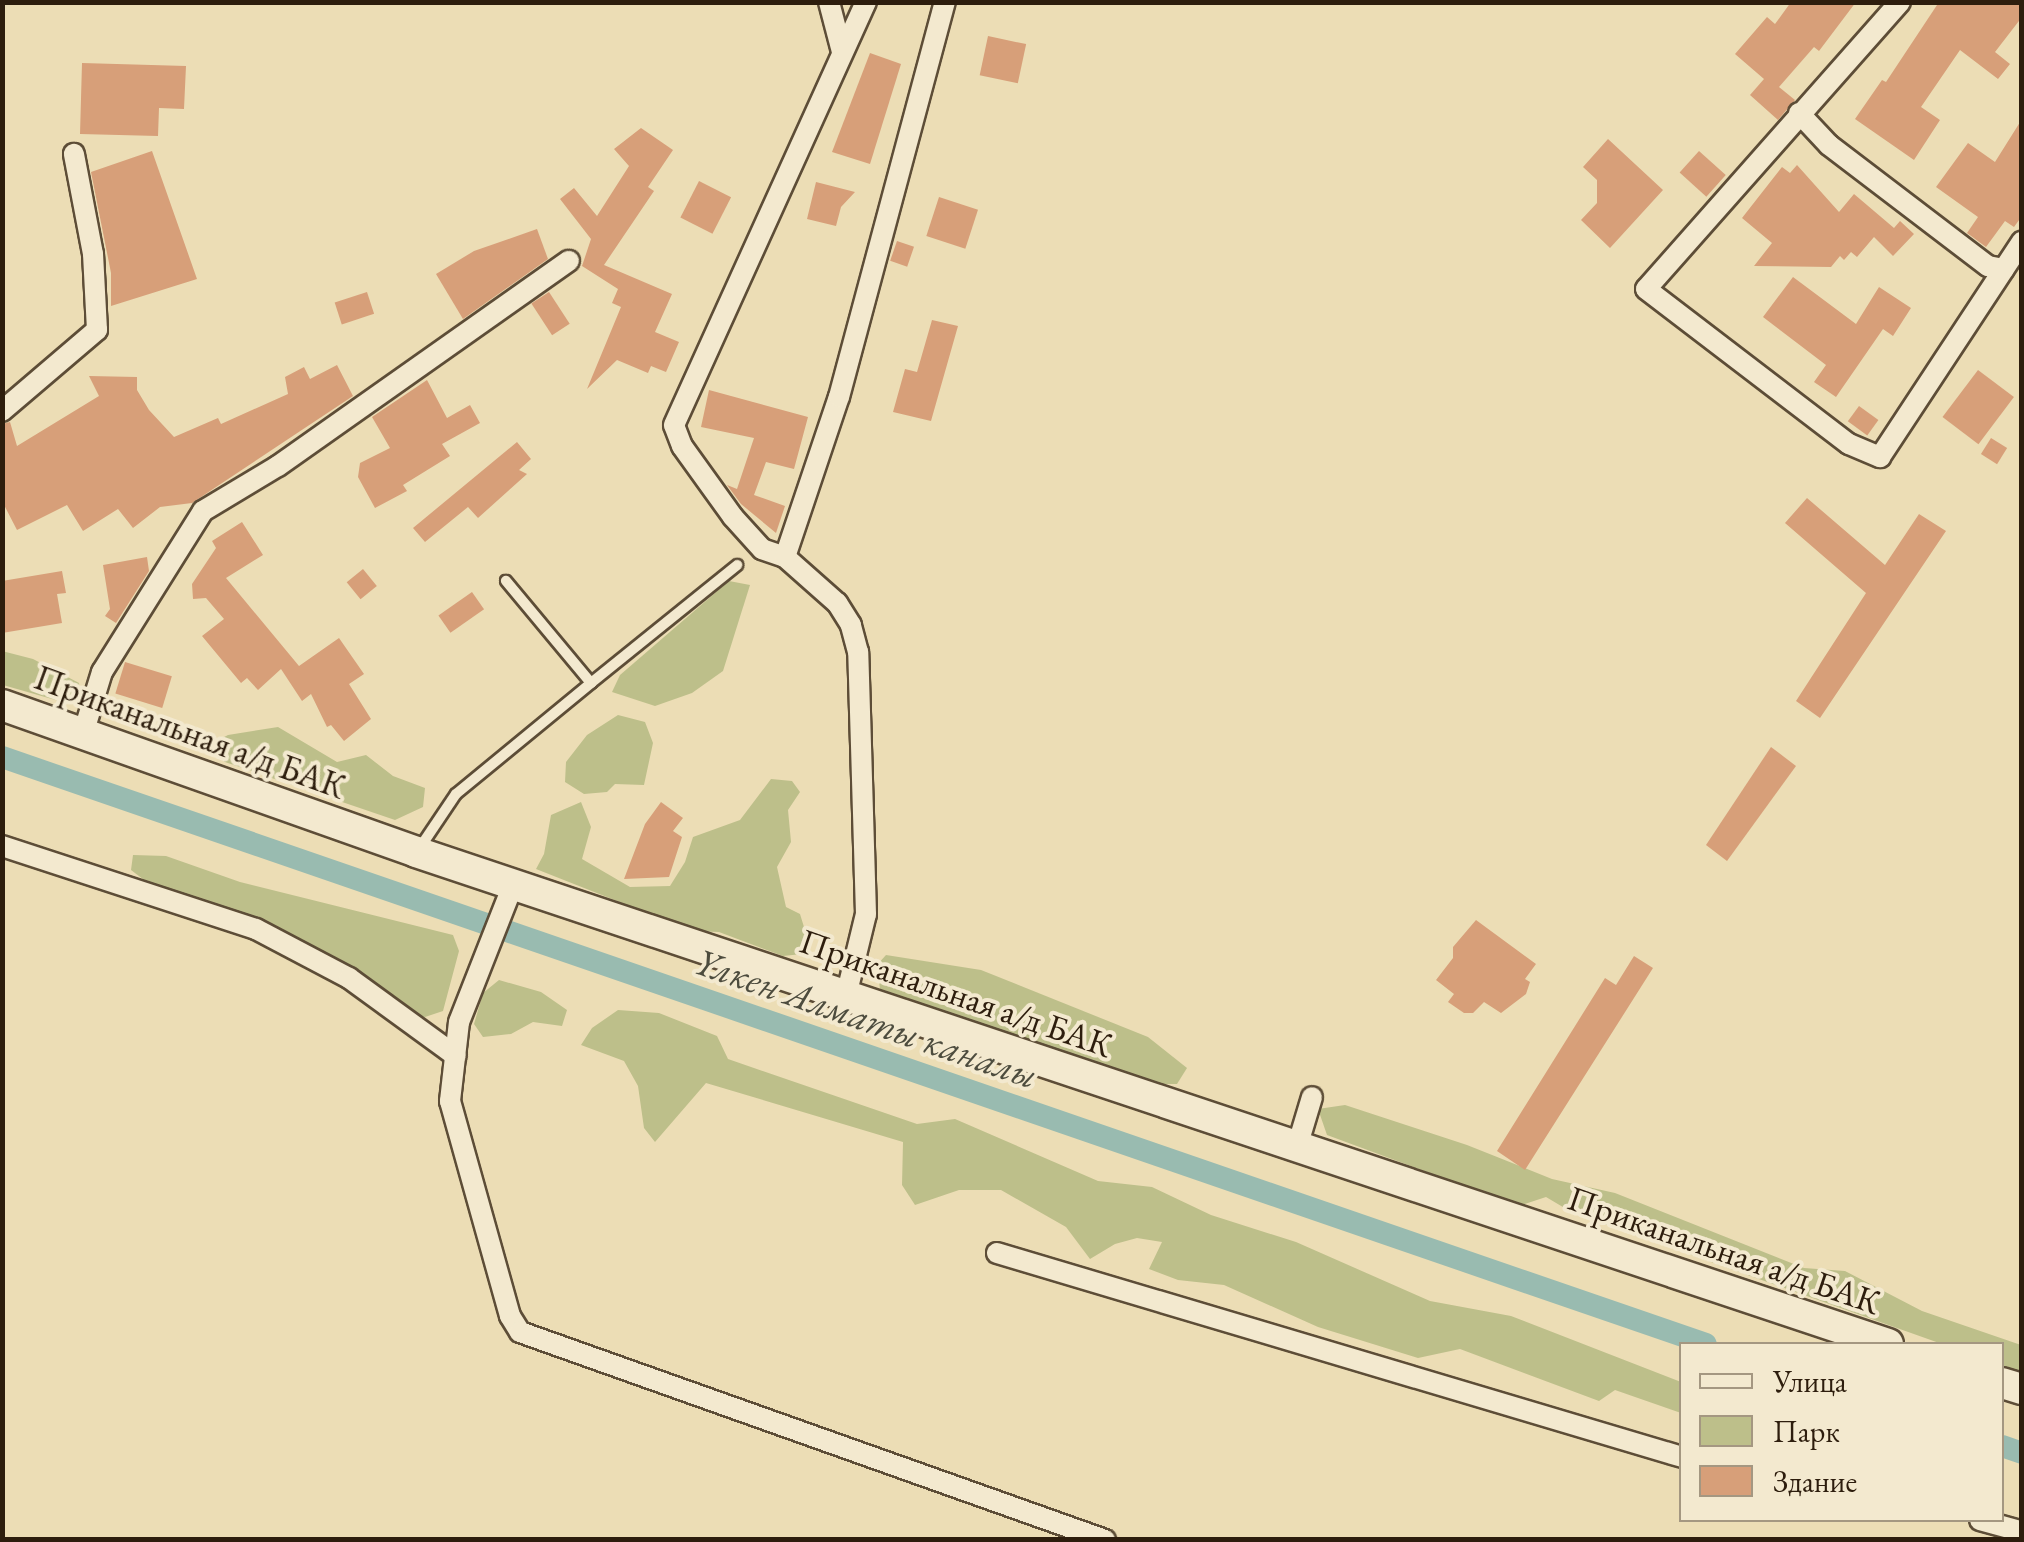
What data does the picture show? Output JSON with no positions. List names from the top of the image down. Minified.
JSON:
{"streets":{"main road":["Приканальная а/д БАК"]},"water":["Үлкен Алматы каналы"],"legend":["Улица","Парк","Здание"]}
